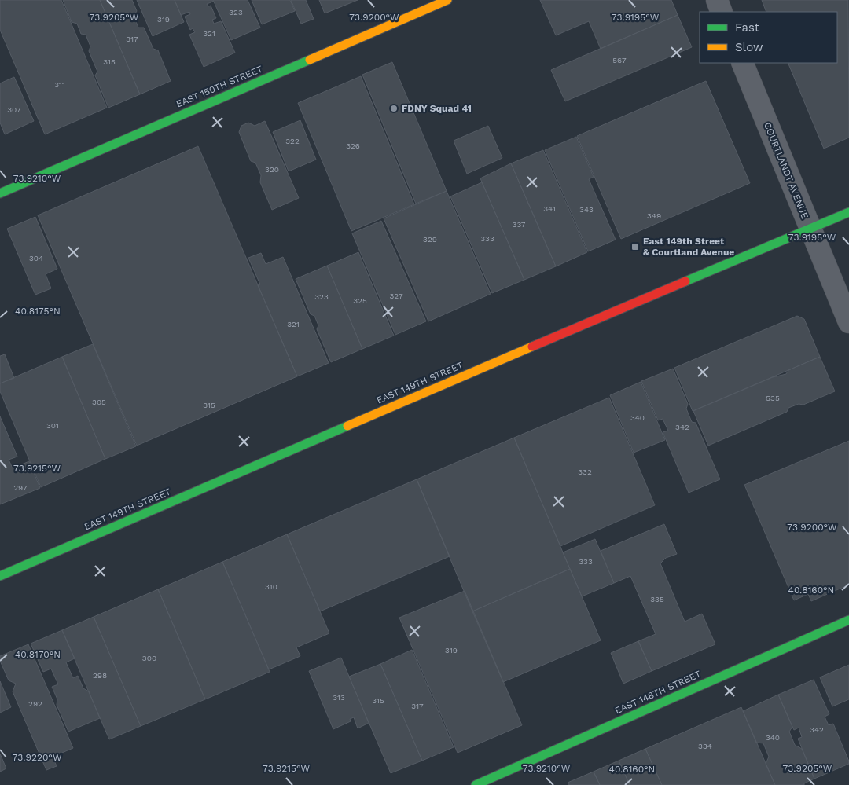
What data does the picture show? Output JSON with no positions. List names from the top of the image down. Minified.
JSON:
{"streets":{"main road":["EAST 150TH STREET","EAST 149TH STREET","EAST 148TH STREET"],"street":["COURTLANDT AVENUE"]},"crossings":[["COURTLANDT AVENUE","EAST 149TH STREET"]],"places":{"other":["FDNY Squad 41"],"transit":["East 149th Street & Courtland Avenue"]},"house_numbers":["323","319","321","317","567","315","311","307","322","326","320","341","343","349","337","333","329","304","327","323","325","321","535","305","315","340","301","342","332","297","333","310","335","319","300","298","313","315","292","317","342","340","334"],"legend":["Fast","Slow"],"coordinates":["73.9205°W","73.9200°W","73.9195°W","73.9210°W","40.8175°N","73.9215°W","40.8160°N","40.8170°N","73.9220°W"]}
